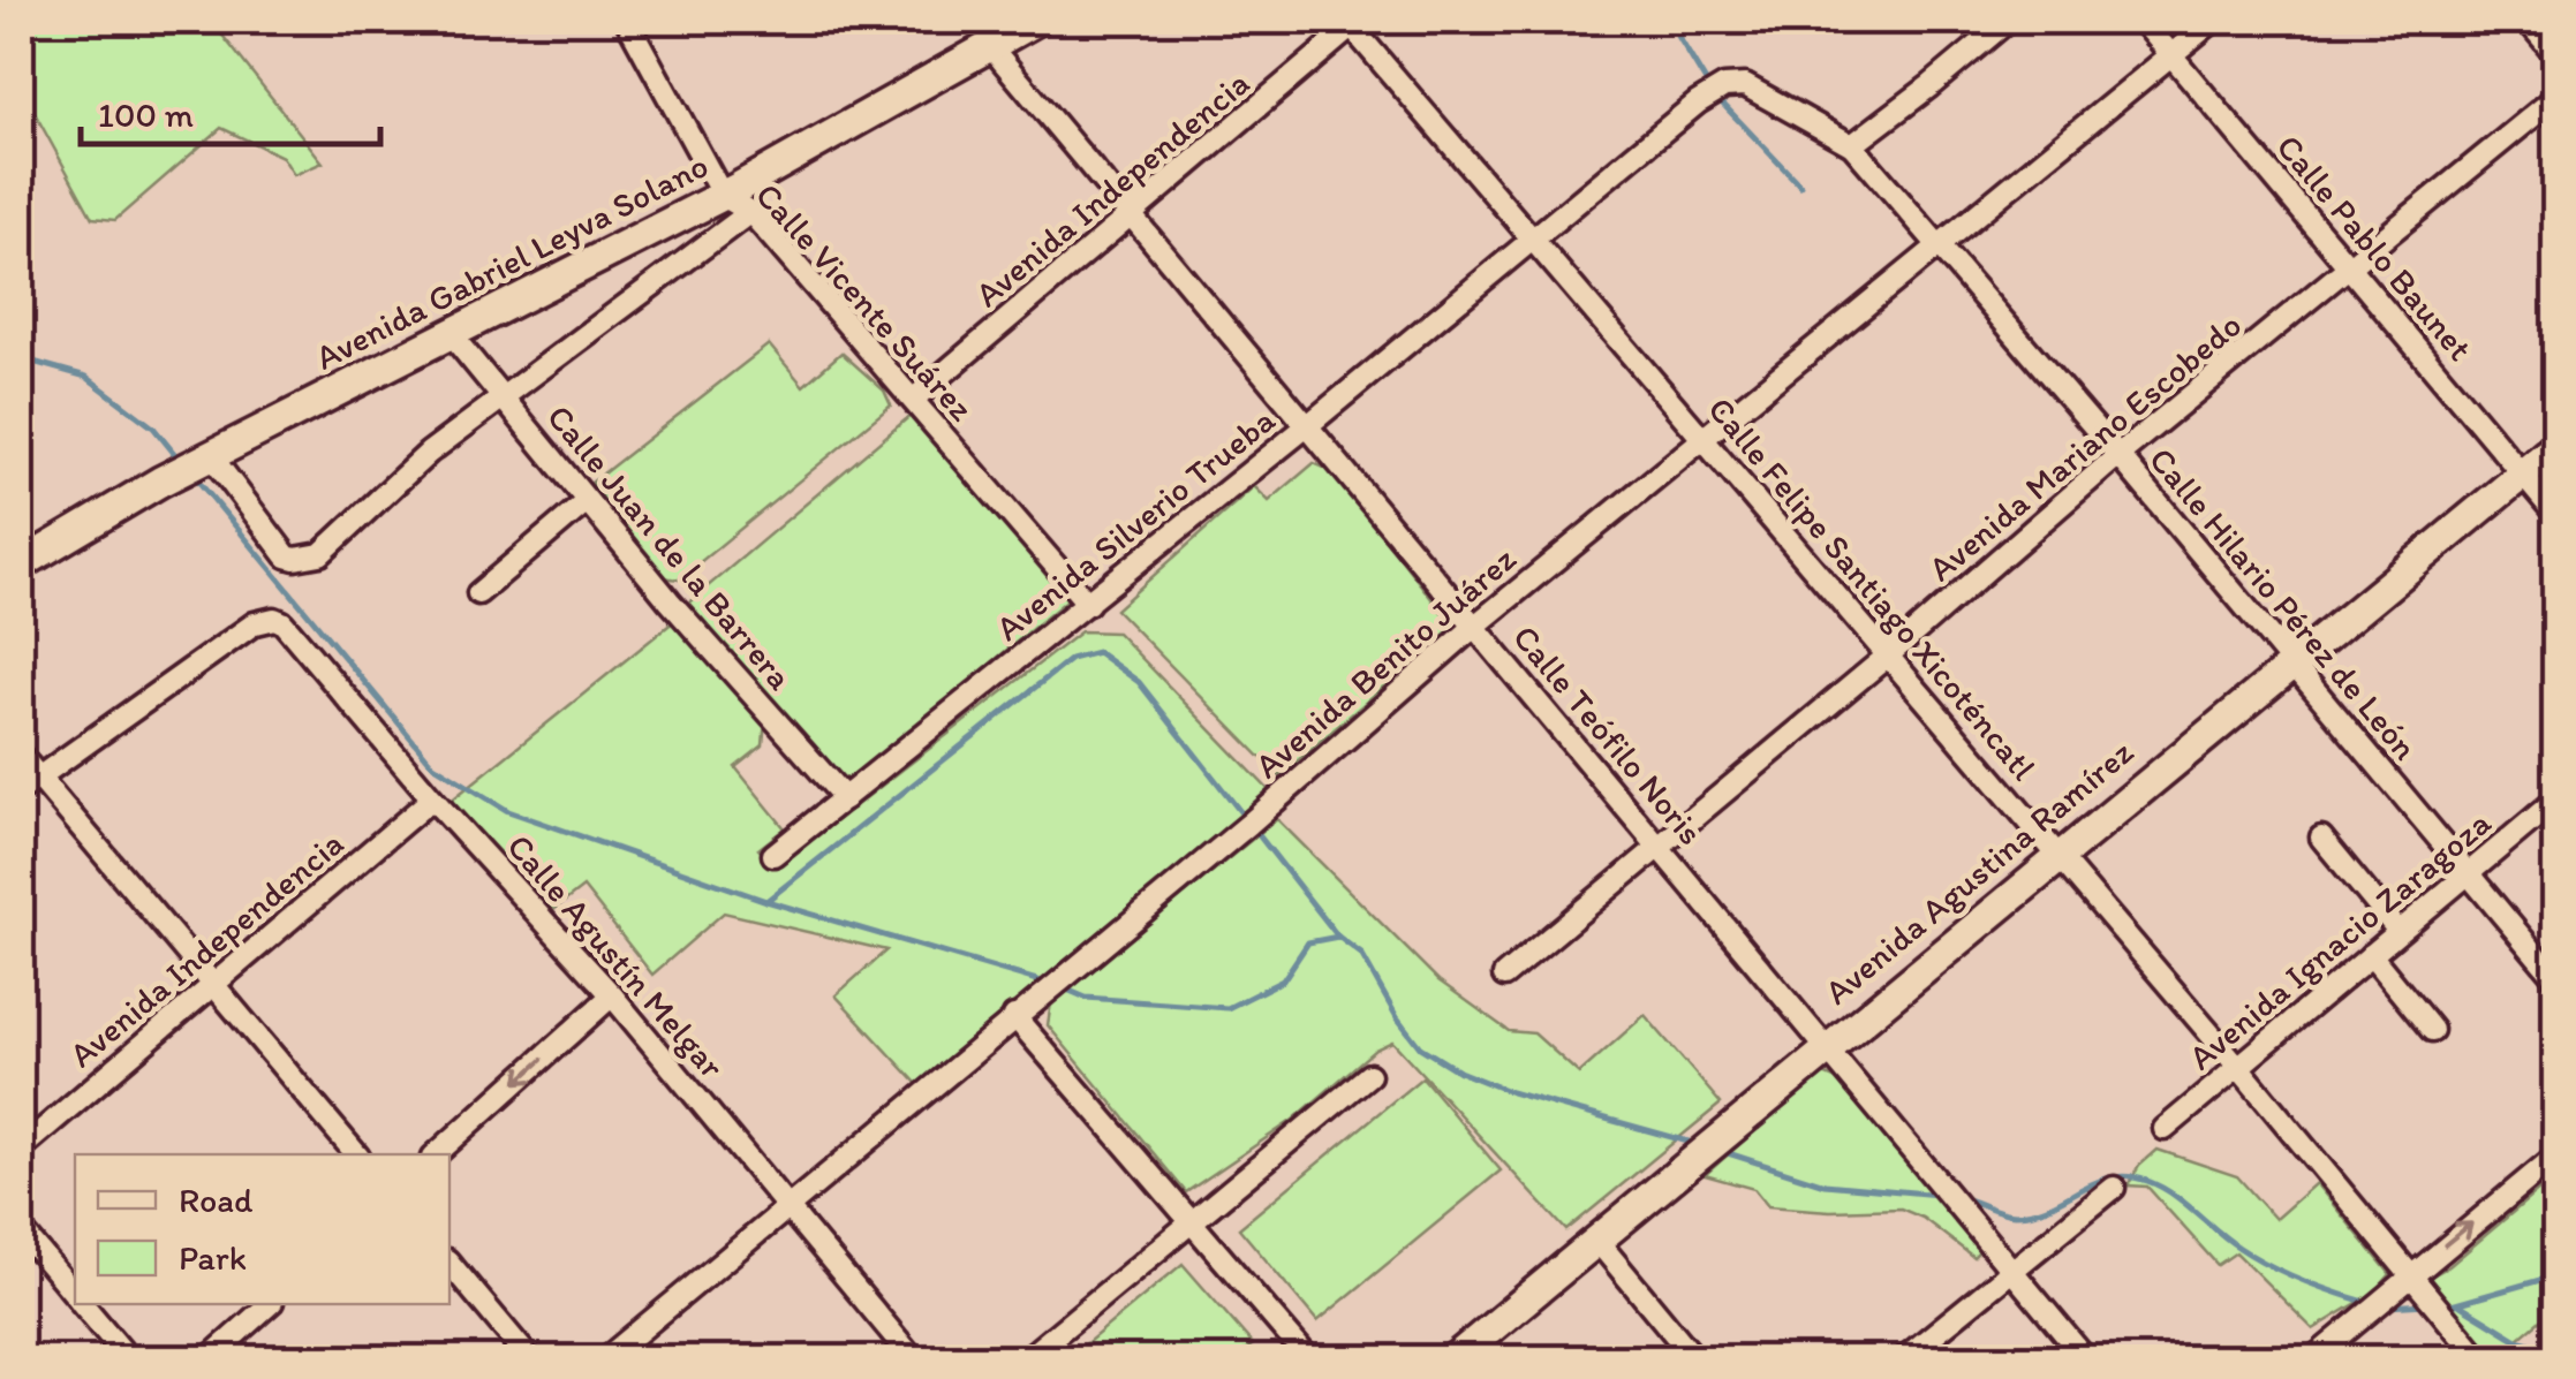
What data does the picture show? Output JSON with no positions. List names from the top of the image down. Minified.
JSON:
{"streets":{"street":["Avenida Independencia","Calle Pablo Baunet","Avenida Gabriel Leyva Solano","Calle Vicente Suárez","Avenida Mariano Escobedo","Avenida Silverio Trueba","Calle Juan de la Barrera","Calle Felipe Santiago Xicoténcatl","Calle Hilario Pérez de León","Avenida Benito Juárez","Calle Teófilo Noris","Avenida Agustina Ramírez","Avenida Ignacio Zaragoza","Calle Agustín Melgar"]},"crossings":[["Avenida Independencia","Calle Vicente Suárez"],["Avenida Independencia","Calle Felipe Santiago Xicoténcatl"],["Avenida Independencia","Calle Teófilo Noris"],["Avenida Independencia","Calle Agustín Melgar"],["Calle Pablo Baunet","Avenida Mariano Escobedo"],["Calle Pablo Baunet","Avenida Benito Juárez"],["Calle Pablo Baunet","Avenida Agustina Ramírez"],["Avenida Gabriel Leyva Solano","Calle Vicente Suárez"],["Avenida Gabriel Leyva Solano","Calle Juan de la Barrera"],["Avenida Gabriel Leyva Solano","Calle Teófilo Noris"],["Calle Vicente Suárez","Avenida Silverio Trueba"],["Avenida Mariano Escobedo","Calle Felipe Santiago Xicoténcatl"],["Avenida Mariano Escobedo","Calle Hilario Pérez de León"],["Avenida Mariano Escobedo","Calle Teófilo Noris"],["Avenida Silverio Trueba","Calle Juan de la Barrera"],["Avenida Silverio Trueba","Calle Felipe Santiago Xicoténcatl"],["Avenida Silverio Trueba","Calle Hilario Pérez de León"],["Avenida Silverio Trueba","Calle Teófilo Noris"],["Calle Felipe Santiago Xicoténcatl","Avenida Benito Juárez"],["Calle Felipe Santiago Xicoténcatl","Avenida Agustina Ramírez"],["Calle Felipe Santiago Xicoténcatl","Avenida Ignacio Zaragoza"],["Calle Hilario Pérez de León","Avenida Benito Juárez"],["Calle Hilario Pérez de León","Avenida Agustina Ramírez"],["Calle Hilario Pérez de León","Avenida Ignacio Zaragoza"],["Avenida Benito Juárez","Calle Teófilo Noris"],["Avenida Benito Juárez","Calle Agustín Melgar"],["Calle Teófilo Noris","Avenida Agustina Ramírez"]],"legend":["Road","Park"],"scale_bar":"100 m"}
